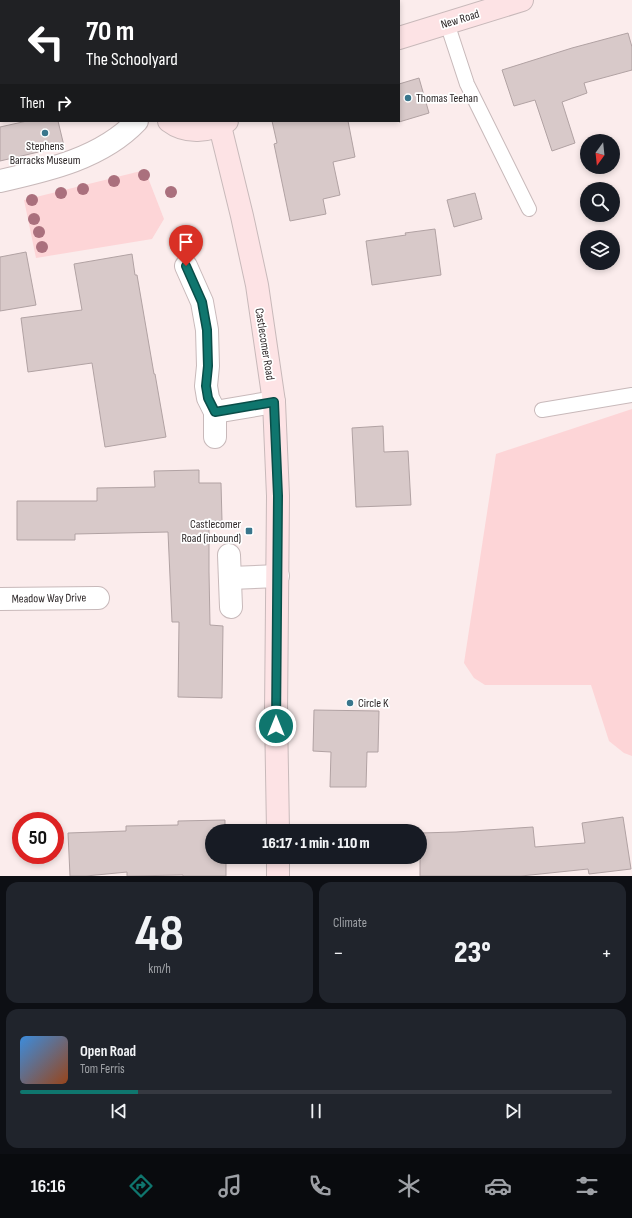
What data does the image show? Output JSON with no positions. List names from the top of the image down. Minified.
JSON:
{"streets":{"main road":["New Road","Castlecomer Road"],"street":["Meadow Way Drive"]},"places":{"other":["Thomas Teehan","Stephens Barracks Museum","Circle K"],"transit":["Castlecomer Road (inbound)"]},"north":"bottom","page":{"turn":["70 m","The Schoolyard"],"then":"Then","limit":"50","trip":"16:17 · 1 min · 110 m","tile":[["48","km/h"],"Climate"],"heat":["−","23°","+"],"song":["Open Road","Tom Ferris"],"tabs":"16:16"}}
